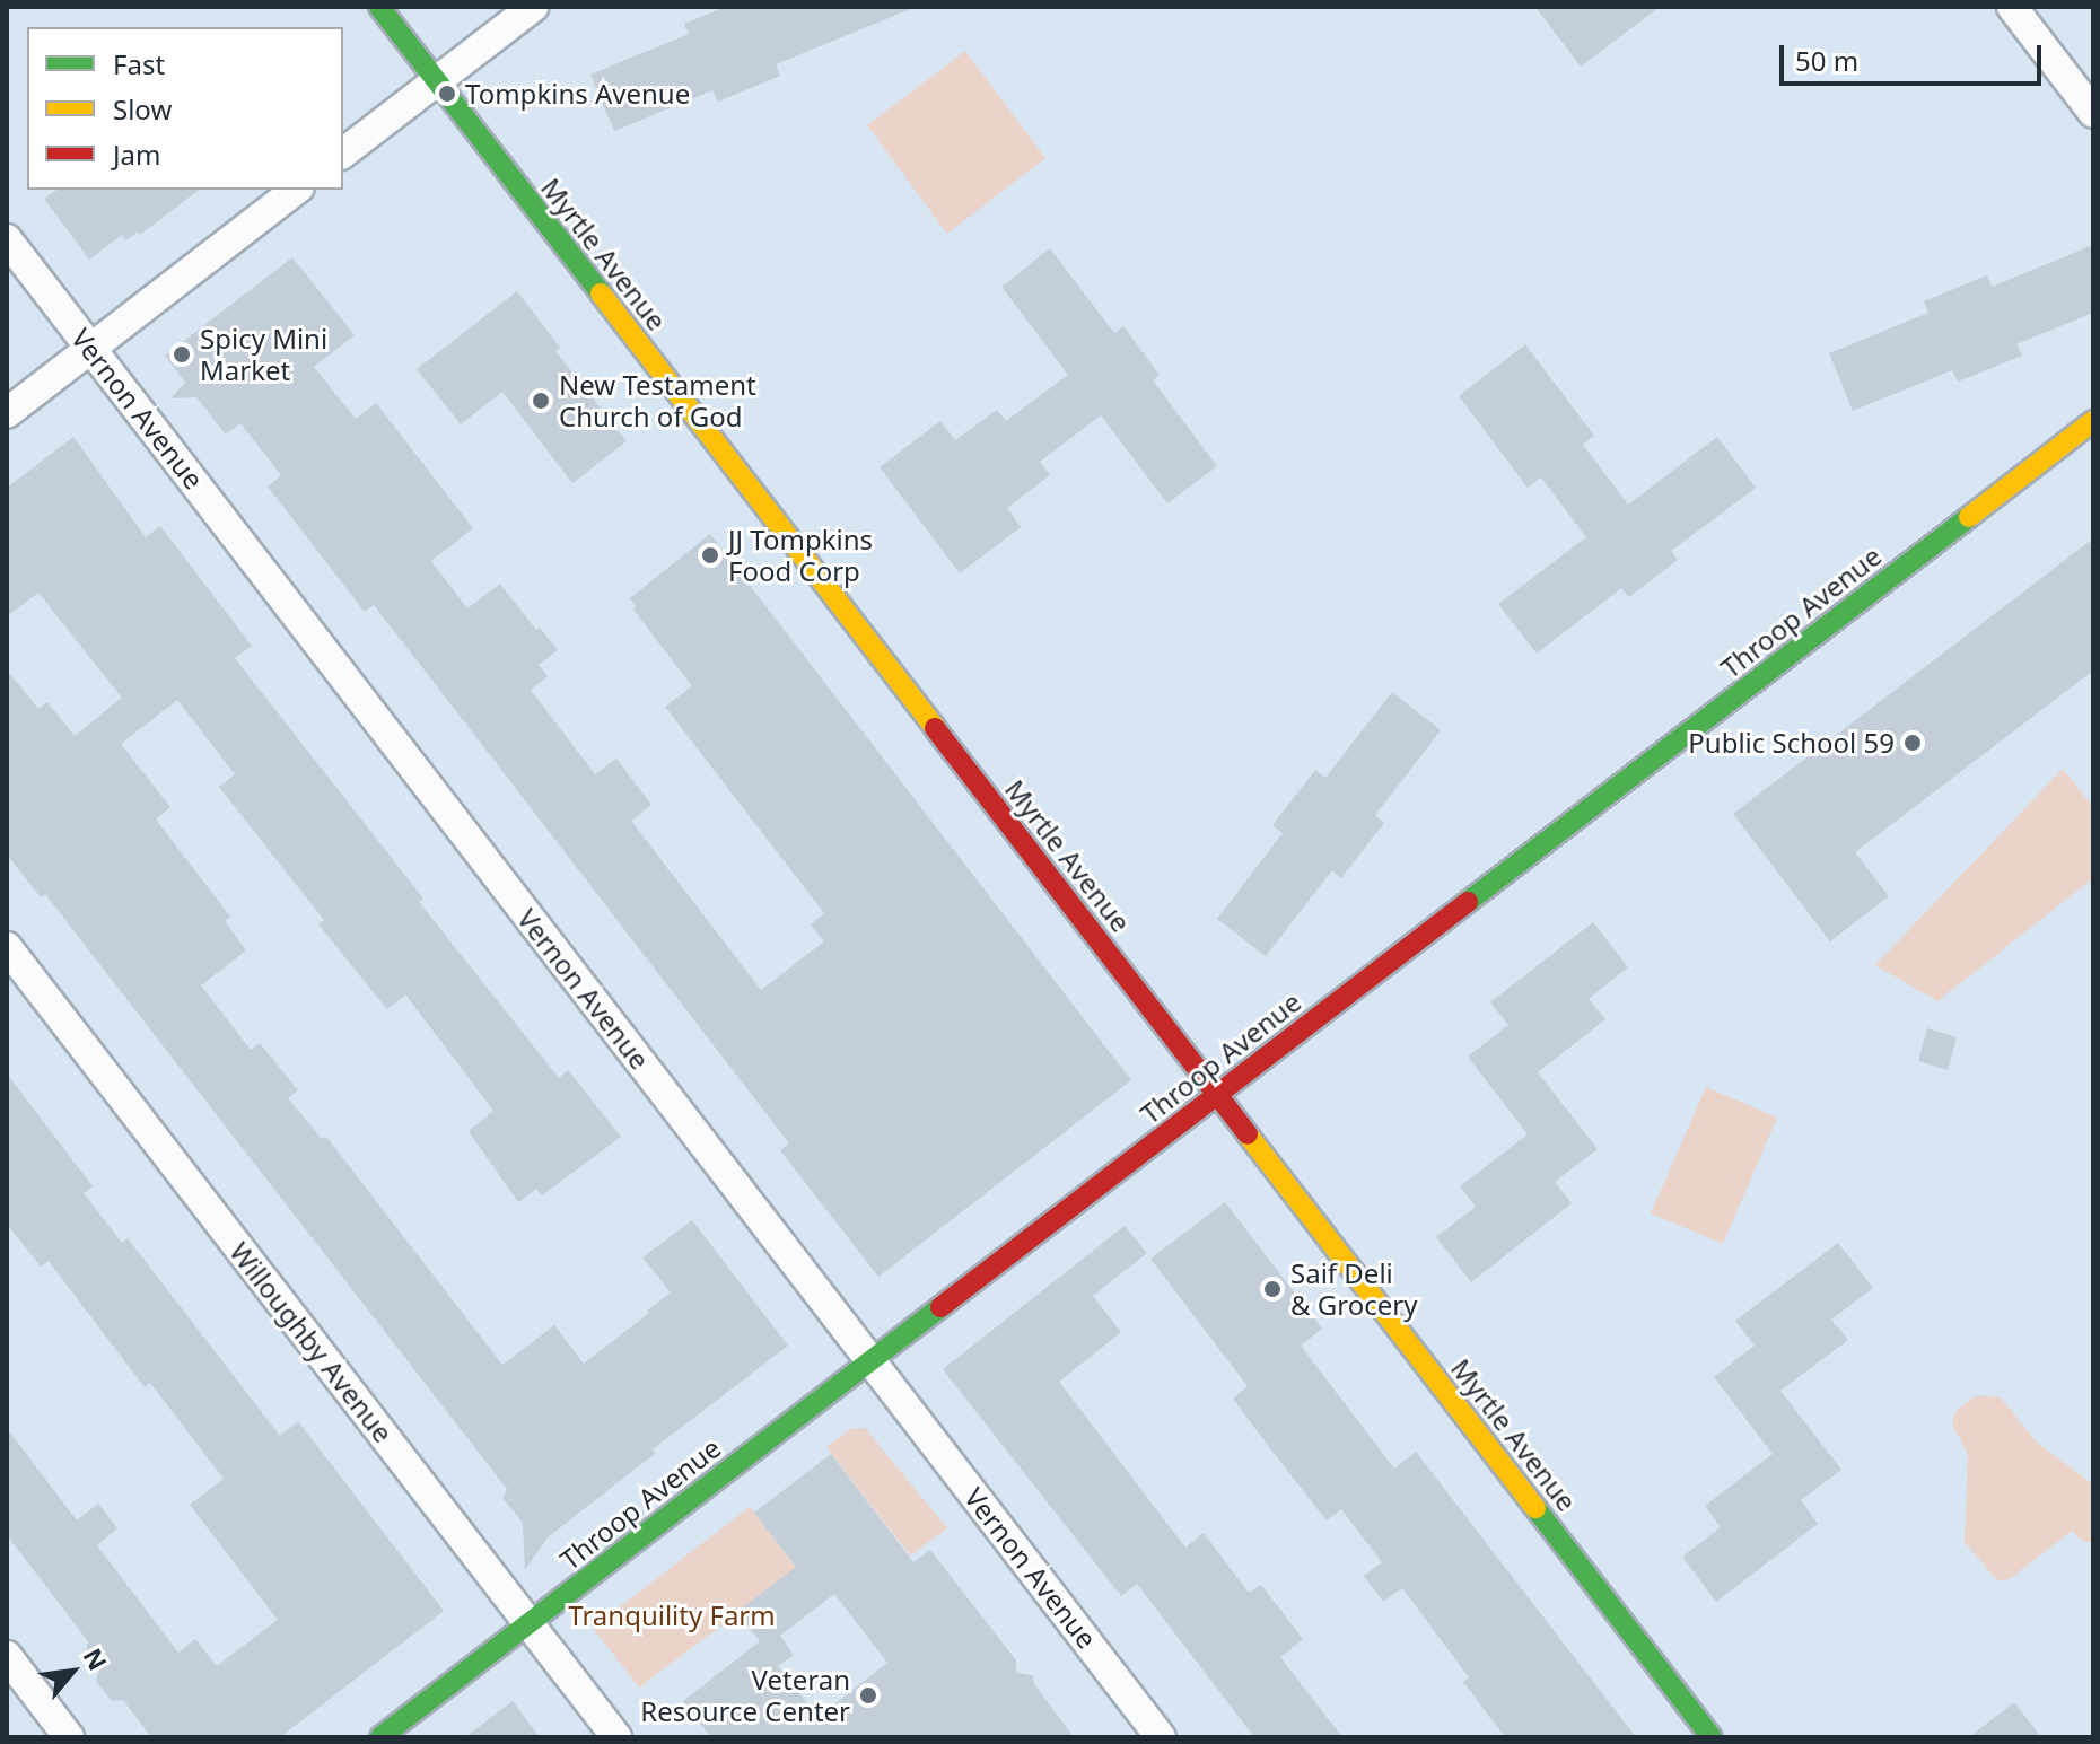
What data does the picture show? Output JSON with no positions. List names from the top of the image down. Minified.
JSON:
{"streets":{"main road":["Myrtle Avenue","Throop Avenue"],"street":["Vernon Avenue","Willoughby Avenue"]},"crossings":[["Myrtle Avenue","Throop Avenue"],["Vernon Avenue","Throop Avenue"],["Throop Avenue","Willoughby Avenue"]],"parks":["Tranquility Farm"],"places":["Tompkins Avenue","Spicy Mini Market","New Testament Church of God","JJ Tompkins Food Corp","Public School 59","Saif Deli & Grocery","Veteran Resource Center"],"legend":["Fast","Slow","Jam"],"scale_bar":"50 m","north":"top right"}
